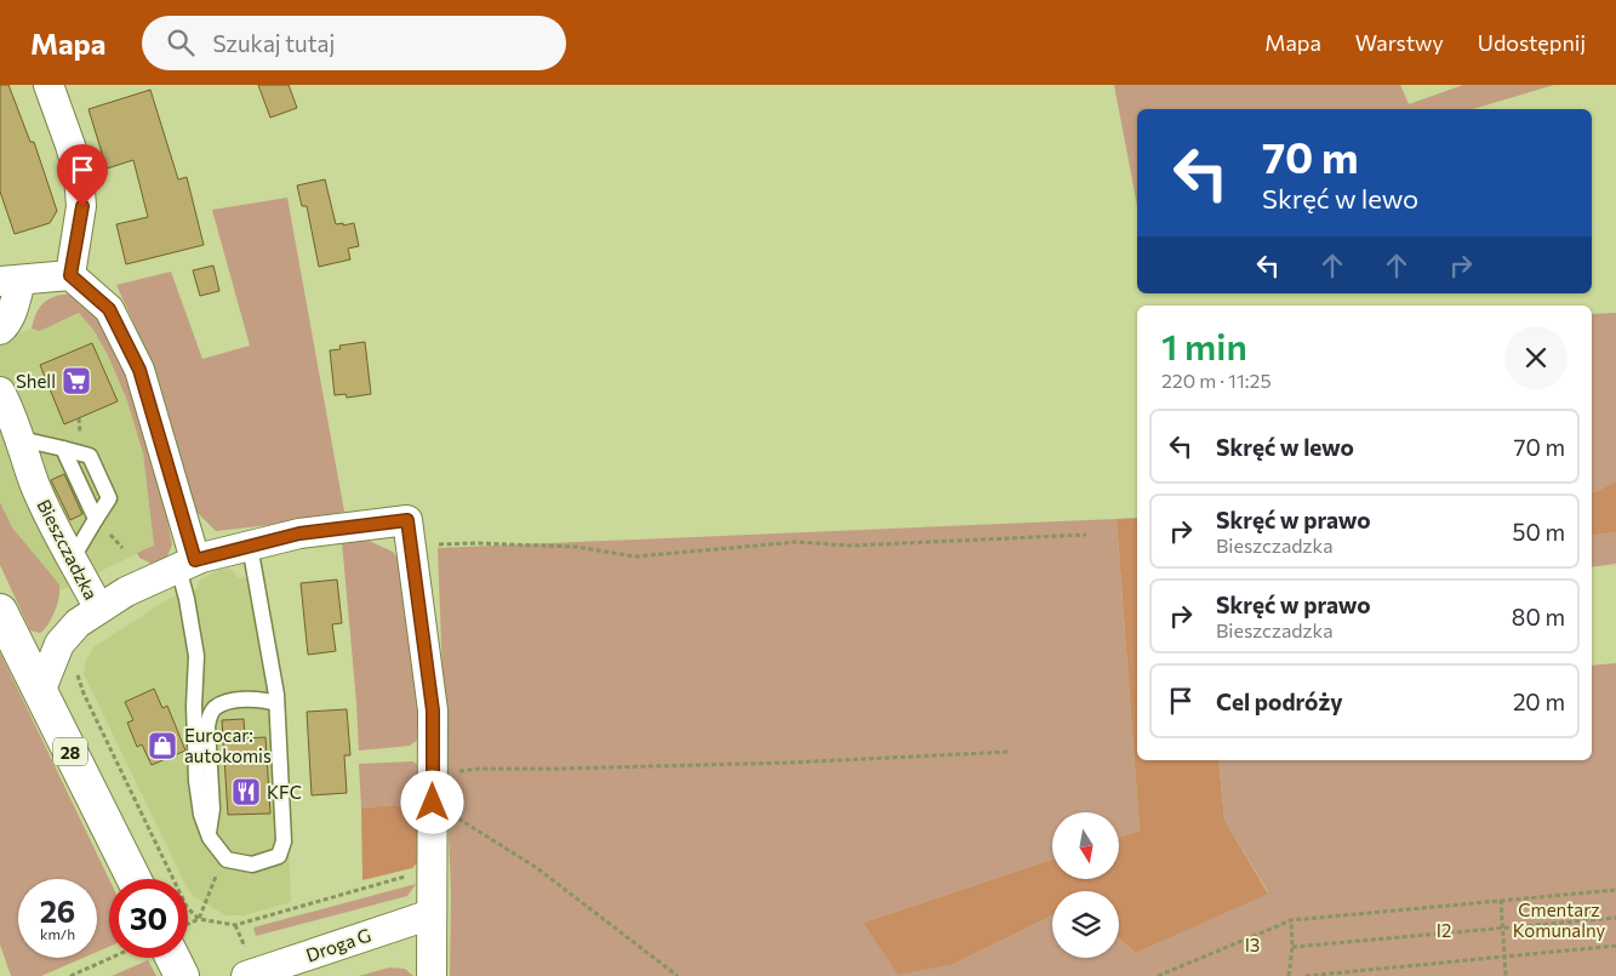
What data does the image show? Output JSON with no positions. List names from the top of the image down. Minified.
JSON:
{"streets":{"main road":["28"],"street":["Bieszczadzka","Droga G"]},"crossings":[["Bieszczadzka","28"]],"parks":["Cmentarz Komunalny","I2","I3"],"places":{"supermarket":["Shell"],"shop":["Eurocar: autokomis"],"restaurant":["KFC"]},"north":"bottom","page":{"header":"Mapa","search":"Szukaj tutaj","nav":["Mapa","Warstwy","Udostępnij"],"turn":["70 m","Skręć w lewo"],"heading":["1 min","220 m · 11:25"],"list":[{"name":"Skręć w lewo","value":"70 m"},{"name":"Skręć w prawo","note":"Bieszczadzka","value":"50 m"},{"name":"Skręć w prawo","note":"Bieszczadzka","value":"80 m"},{"name":"Cel podróży","value":"20 m"}],"speed":"26 km/h","limit":"30"}}
